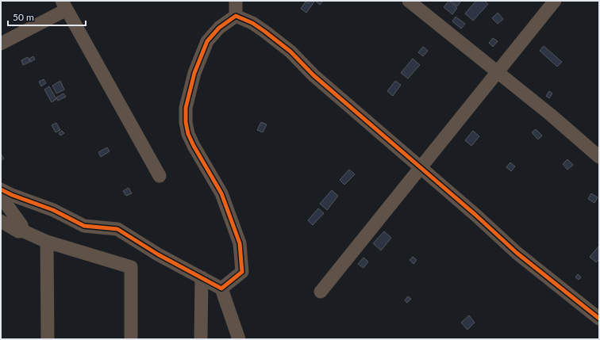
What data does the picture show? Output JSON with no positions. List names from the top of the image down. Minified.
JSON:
{"scale_bar":"50 m"}
